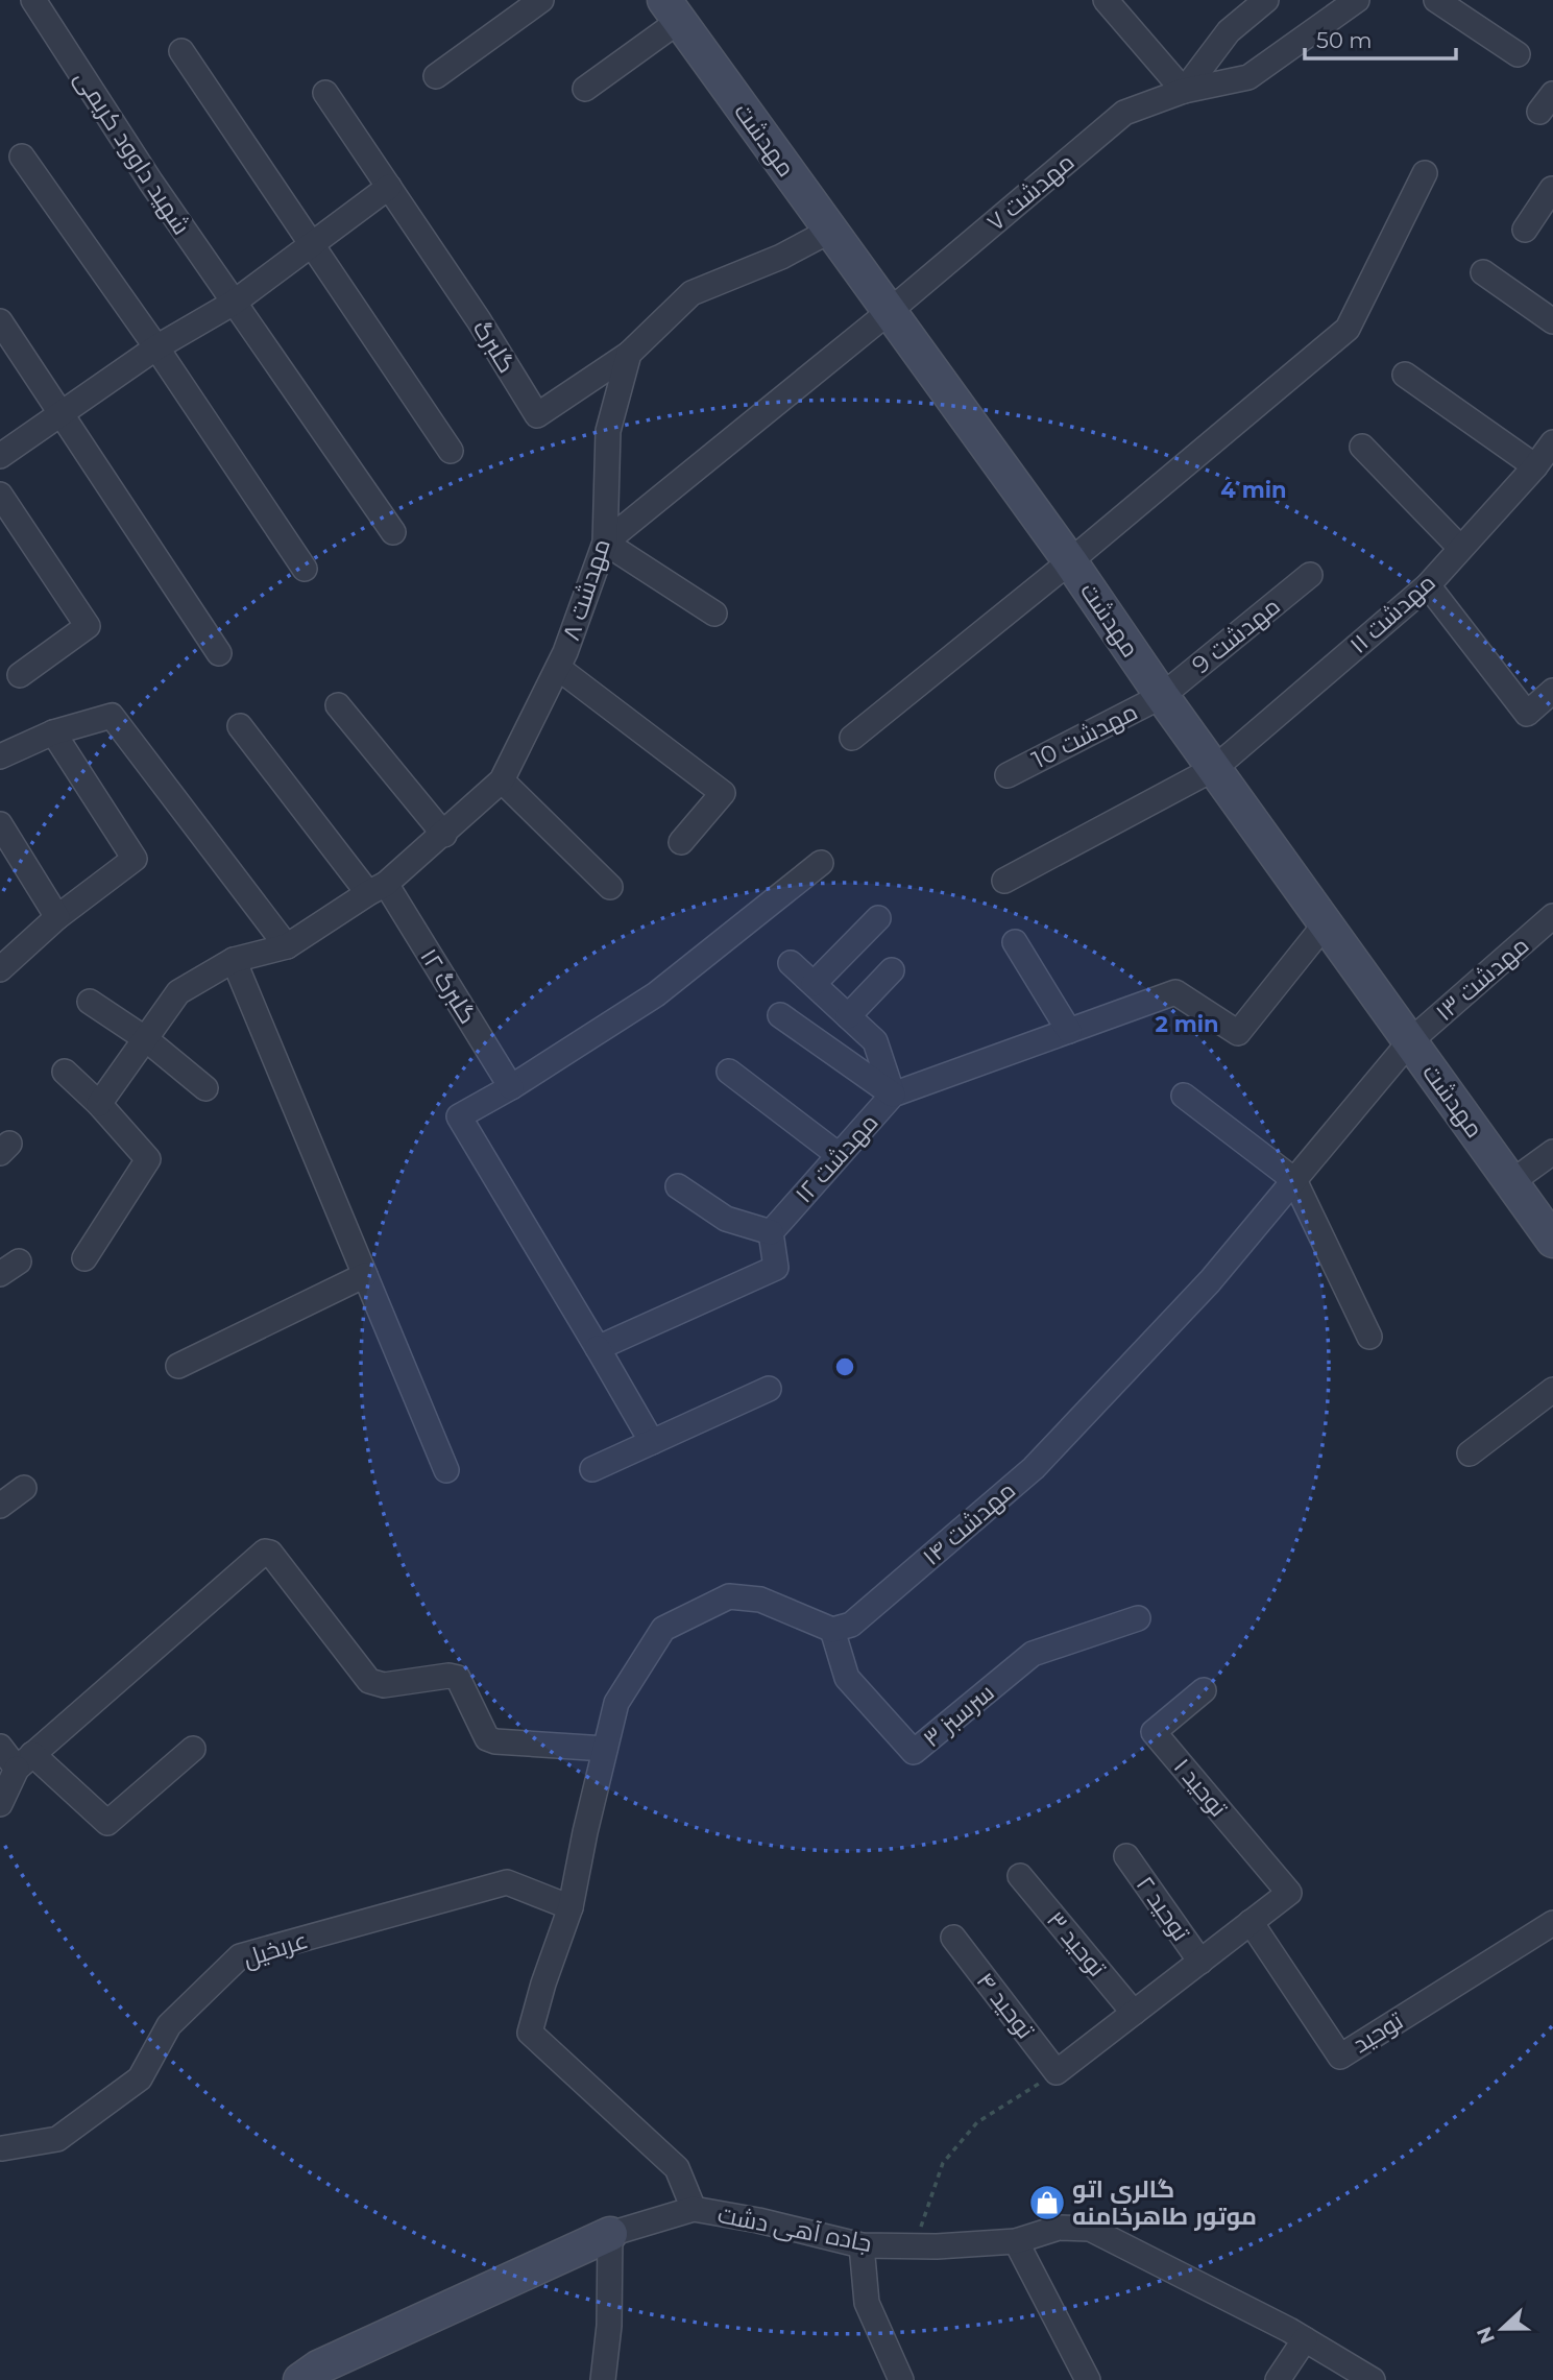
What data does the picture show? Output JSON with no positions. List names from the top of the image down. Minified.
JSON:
{"streets":{"street":["مهدشت","شهید داوود کریمی","مهدشت ۷","گلبرگ","مهدشت ۸","مهدشت ۱۱","مهدشت 9","مهدشت 10","مهدشت ۱۳","گلبرگ ١٢","مهدشت ۱۲","مهدشت ۱۴","سرسبز ۳","توحید ۱","توحید ۲","توحید ۳","عربخیل","توحید ۴","توحید","جاده آهی دشت"]},"crossings":[["مهدشت","مهدشت ۷"],["مهدشت","مهدشت ۱۱"],["مهدشت","مهدشت 9"],["مهدشت","مهدشت 10"],["مهدشت","مهدشت ۱۳"],["مهدشت","مهدشت ۱۲"],["مهدشت","مهدشت ۱۴"],["مهدشت ۷","مهدشت ۸"],["گلبرگ","مهدشت ۸"],["مهدشت ۸","گلبرگ ١٢"],["مهدشت 9","مهدشت 10"],["مهدشت ۱۳","مهدشت ۱۴"],["مهدشت ۱۴","سرسبز ۳"],["توحید ۱","توحید"]],"places":{"shop":["گالری اتو موتور طاهرخامنه"]},"scale_bar":"50 m","north":"left","rings":["4 min","2 min"]}
